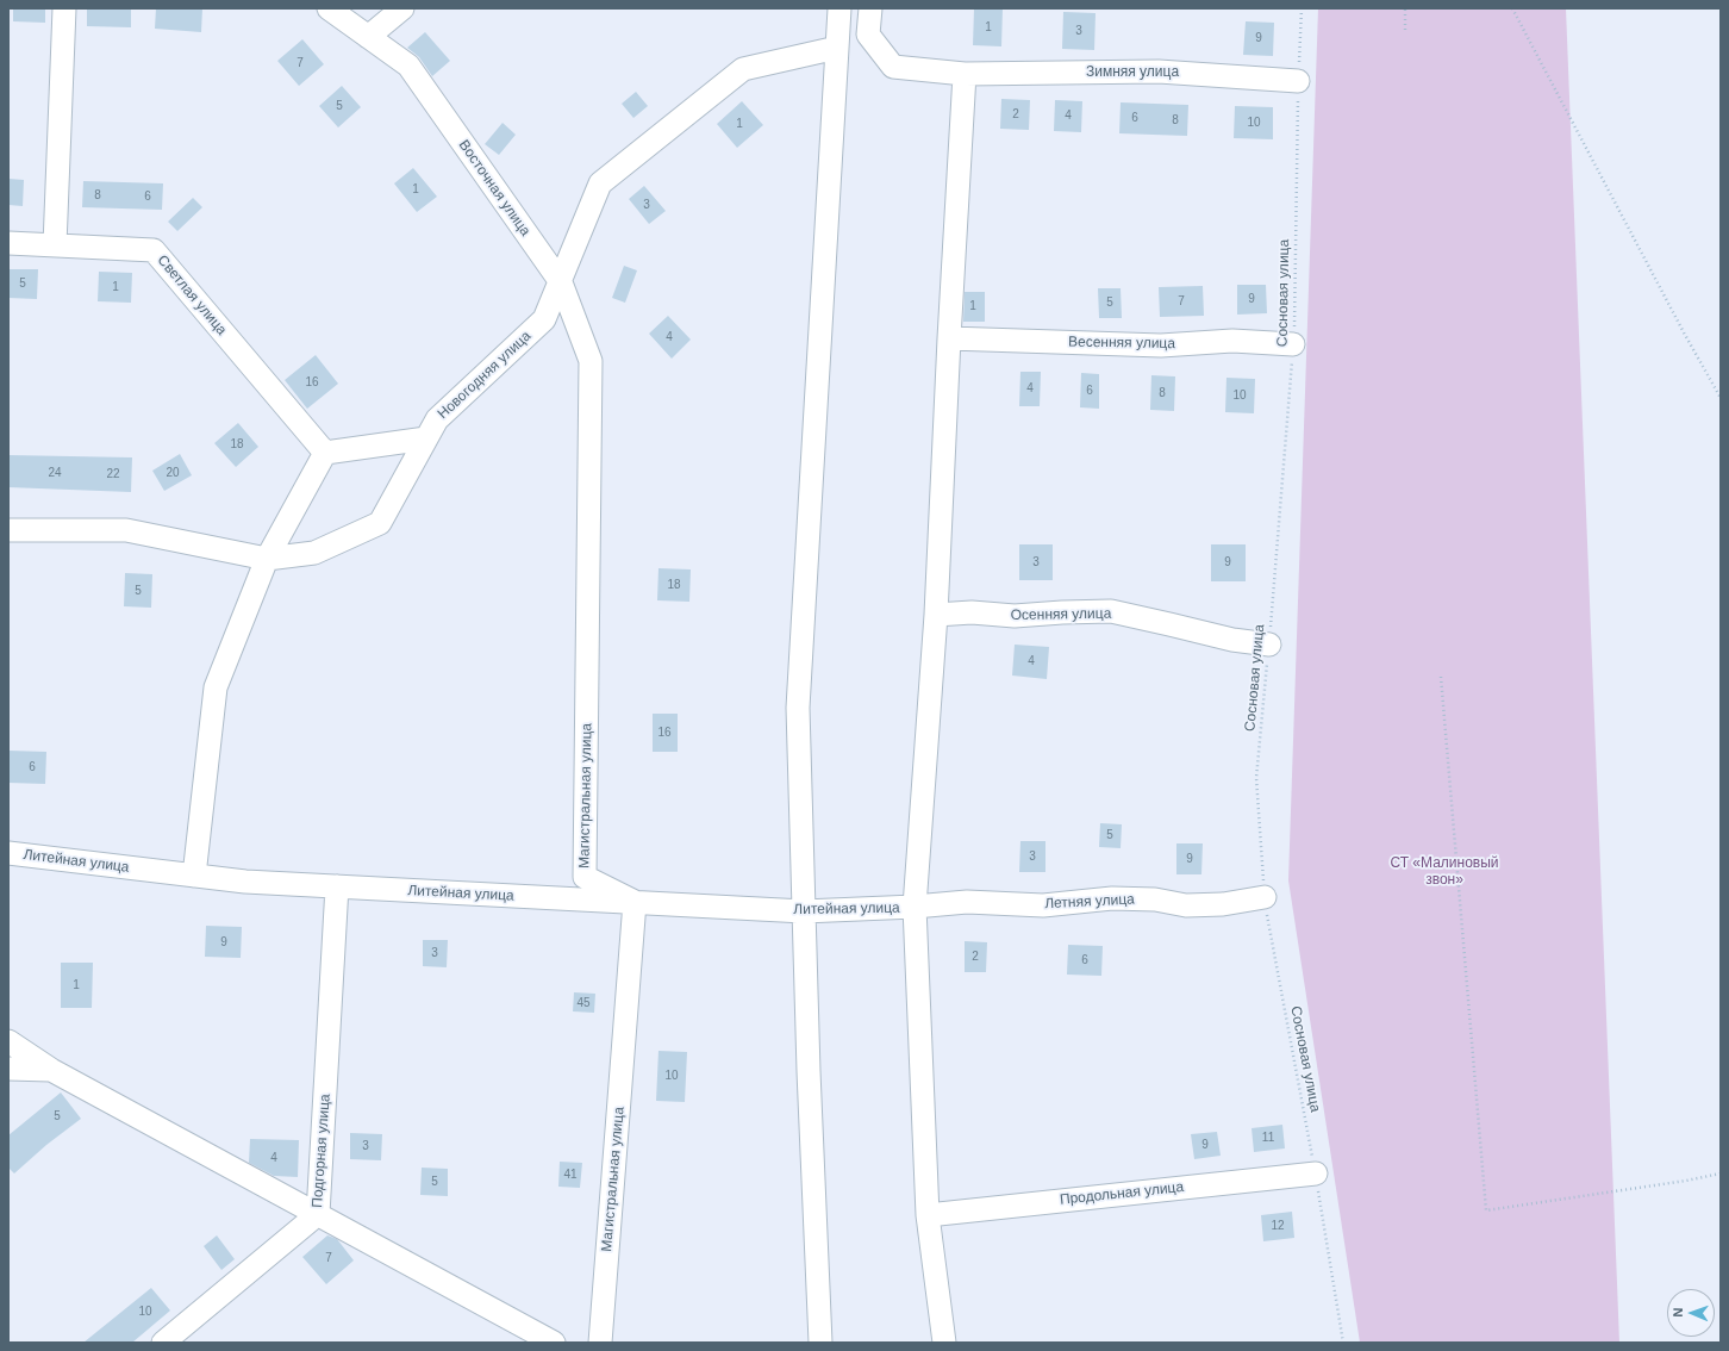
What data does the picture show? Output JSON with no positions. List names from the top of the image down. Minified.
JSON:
{"streets":{"street":["Зимняя улица","Восточная улица","Светлая улица","Весенняя улица","Новогодняя улица","Осенняя улица","Магистральная улица","Литейная улица","Летняя улица","Подгорная улица","Продольная улица"],"path":["Сосновая улица"]},"crossings":[["Зимняя улица","Сосновая улица"],["Восточная улица","Новогодняя улица"],["Восточная улица","Магистральная улица"],["Сосновая улица","Весенняя улица"],["Сосновая улица","Осенняя улица"],["Сосновая улица","Летняя улица"],["Сосновая улица","Продольная улица"],["Магистральная улица","Литейная улица"],["Литейная улица","Летняя улица"],["Литейная улица","Подгорная улица"]],"parks":["СТ «Малиновый звон»"],"house_numbers":["1","3","9","7","5","2","4","6","8","10","1","1","8","6","3","5","1","9","7","5","1","4","16","4","6","8","10","18","24","20","22","3","9","18","5","4","16","6","5","3","9","9","3","2","6","1","45","10","5","11","9","3","4","41","5","12","7","10"],"north":"left"}
